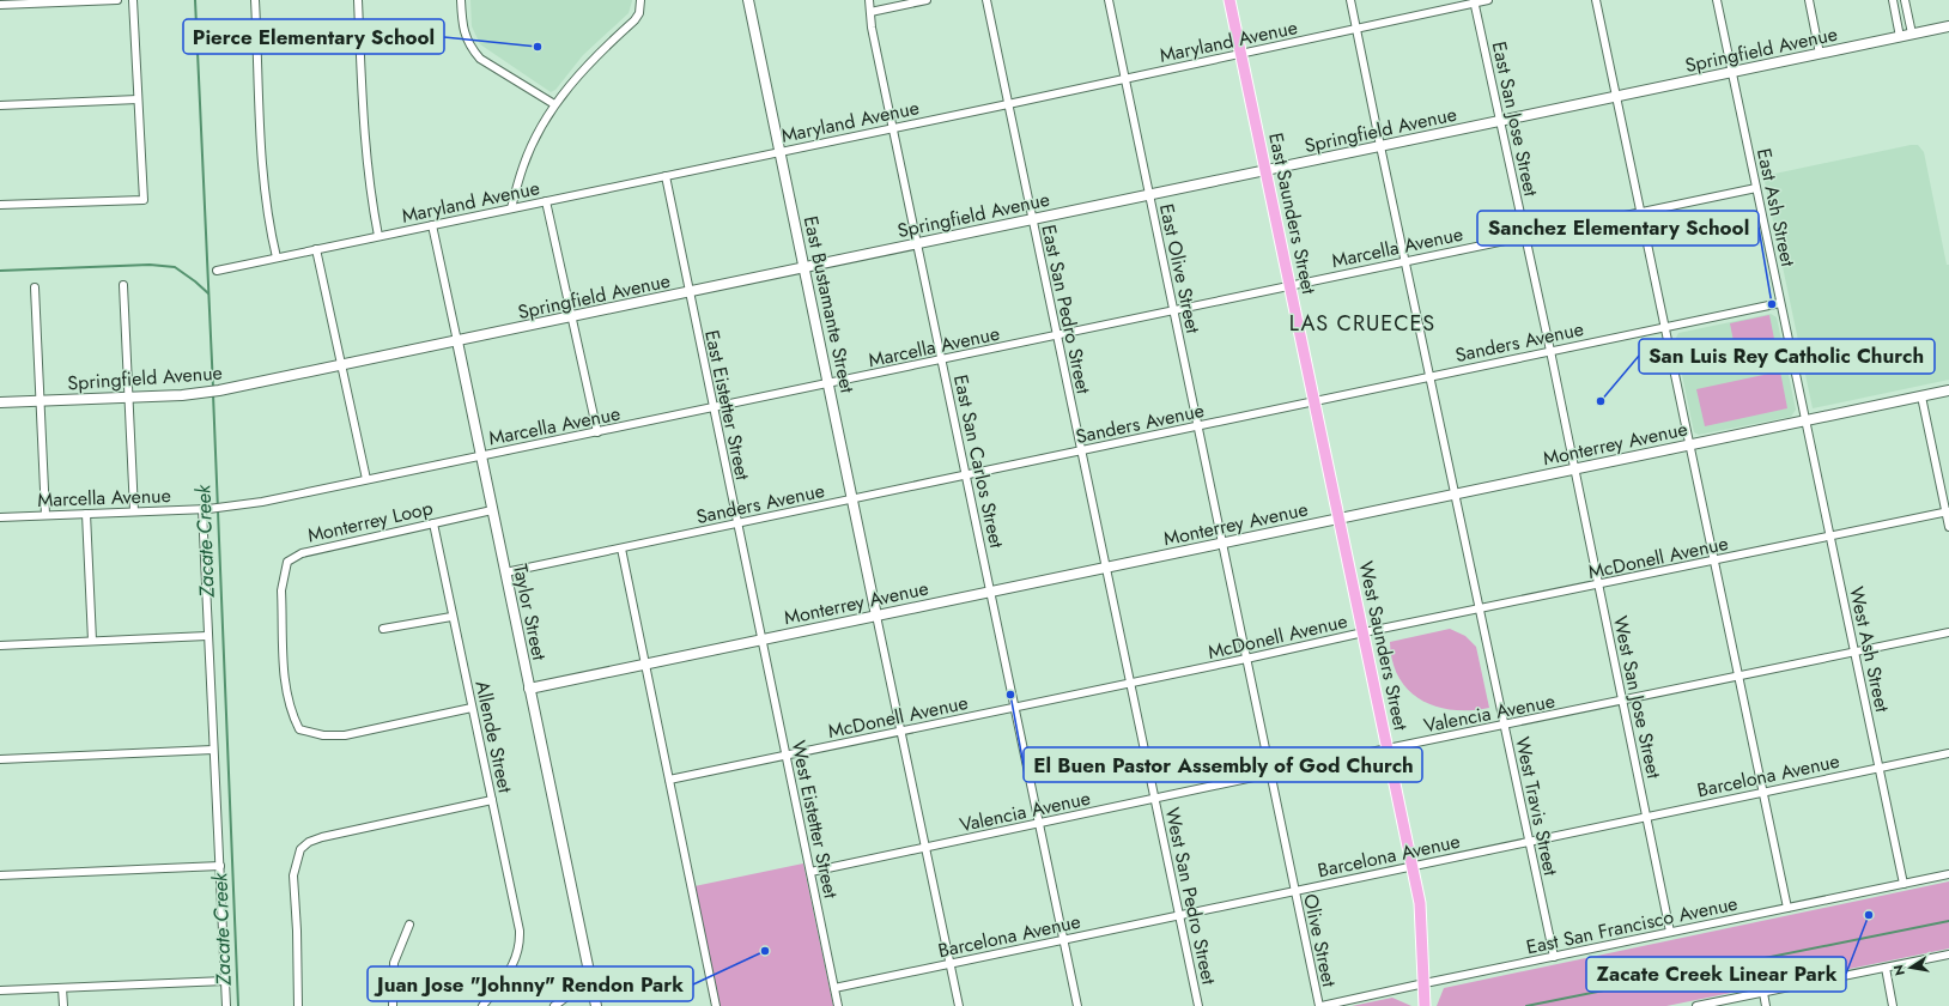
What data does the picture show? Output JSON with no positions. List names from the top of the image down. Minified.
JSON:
{"streets":{"main road":["East Saunders Street","West Saunders Street"],"street":["Maryland Avenue","Springfield Avenue","East San Jose Street","East Ash Street","Marcella Avenue","East Olive Street","East Bustamante Street","East San Pedro Street","Sanders Avenue","East Eistetter Street","Monterrey Avenue","East San Carlos Street","Monterrey Loop","McDonell Avenue","Taylor Street","West Ash Street","West San Jose Street","Valencia Avenue","Allende Street","Barcelona Avenue","West Travis Street","West Eistetter Street","West San Pedro Street","East San Francisco Avenue","Olive Street"]},"crossings":[["Maryland Avenue","East San Jose Street"],["Maryland Avenue","East Saunders Street"],["Maryland Avenue","East Olive Street"],["Maryland Avenue","East Bustamante Street"],["Maryland Avenue","East San Pedro Street"],["Maryland Avenue","East Eistetter Street"],["Maryland Avenue","East San Carlos Street"],["Maryland Avenue","Taylor Street"],["Maryland Avenue","West Travis Street"],["Springfield Avenue","East San Jose Street"],["Springfield Avenue","East Ash Street"],["Springfield Avenue","East Saunders Street"],["Springfield Avenue","East Olive Street"],["Springfield Avenue","East Bustamante Street"],["Springfield Avenue","East San Pedro Street"],["Springfield Avenue","East Eistetter Street"],["Springfield Avenue","East San Carlos Street"],["Springfield Avenue","Taylor Street"],["Springfield Avenue","West Travis Street"],["East San Jose Street","Marcella Avenue"],["East San Jose Street","Sanders Avenue"],["East San Jose Street","Monterrey Avenue"],["East San Jose Street","West San Jose Street"],["East Ash Street","Marcella Avenue"],["East Ash Street","Sanders Avenue"],["East Ash Street","Monterrey Avenue"],["East Ash Street","West Ash Street"],["East Saunders Street","Marcella Avenue"],["East Saunders Street","Sanders Avenue"],["East Saunders Street","Monterrey Avenue"],["East Saunders Street","West Saunders Street"],["Marcella Avenue","East Olive Street"],["Marcella Avenue","East Bustamante Street"],["Marcella Avenue","East San Pedro Street"],["Marcella Avenue","East Eistetter Street"],["Marcella Avenue","East San Carlos Street"],["Marcella Avenue","Taylor Street"],["Marcella Avenue","West Travis Street"],["East Olive Street","Sanders Avenue"],["East Olive Street","Monterrey Avenue"],["East Olive Street","Olive Street"],["East Bustamante Street","Sanders Avenue"],["East Bustamante Street","Monterrey Avenue"],["East San Pedro Street","Sanders Avenue"],["East San Pedro Street","Monterrey Avenue"],["East San Pedro Street","West San Pedro Street"],["Sanders Avenue","East Eistetter Street"],["Sanders Avenue","East San Carlos Street"],["Sanders Avenue","Taylor Street"],["Sanders Avenue","West Travis Street"],["East Eistetter Street","Monterrey Avenue"],["East Eistetter Street","West Eistetter Street"],["Monterrey Avenue","East San Carlos Street"],["Monterrey Avenue","Taylor Street"],["Monterrey Avenue","West Saunders Street"],["Monterrey Avenue","West Ash Street"],["Monterrey Avenue","West San Jose Street"],["Monterrey Avenue","West Travis Street"],["Monterrey Avenue","West Eistetter Street"],["Monterrey Avenue","West San Pedro Street"],["Monterrey Avenue","Olive Street"],["East San Carlos Street","McDonell Avenue"],["East San Carlos Street","Valencia Avenue"],["East San Carlos Street","Barcelona Avenue"],["Monterrey Loop","Taylor Street"],["Monterrey Loop","Allende Street"],["McDonell Avenue","West Saunders Street"],["McDonell Avenue","West Ash Street"],["McDonell Avenue","West San Jose Street"],["McDonell Avenue","West Travis Street"],["McDonell Avenue","West Eistetter Street"],["McDonell Avenue","West San Pedro Street"],["McDonell Avenue","Olive Street"],["West Saunders Street","Valencia Avenue"],["West Saunders Street","Barcelona Avenue"],["West Saunders Street","East San Francisco Avenue"],["West Ash Street","Valencia Avenue"],["West Ash Street","Barcelona Avenue"],["West Ash Street","East San Francisco Avenue"],["West San Jose Street","Valencia Avenue"],["West San Jose Street","Barcelona Avenue"],["West San Jose Street","East San Francisco Avenue"],["Valencia Avenue","West Travis Street"],["Valencia Avenue","West Eistetter Street"],["Valencia Avenue","West San Pedro Street"],["Valencia Avenue","Olive Street"],["Barcelona Avenue","West Travis Street"],["Barcelona Avenue","West Eistetter Street"],["Barcelona Avenue","West San Pedro Street"],["Barcelona Avenue","Olive Street"],["West Travis Street","East San Francisco Avenue"],["East San Francisco Avenue","Olive Street"]],"districts":["LAS CRUECES"],"water":["Zacate Creek"],"places":["Pierce Elementary School","Sanchez Elementary School","San Luis Rey Catholic Church","El Buen Pastor Assembly of God Church","Zacate Creek Linear Park","Juan Jose \"Johnny\" Rendon Park"],"north":"left"}
